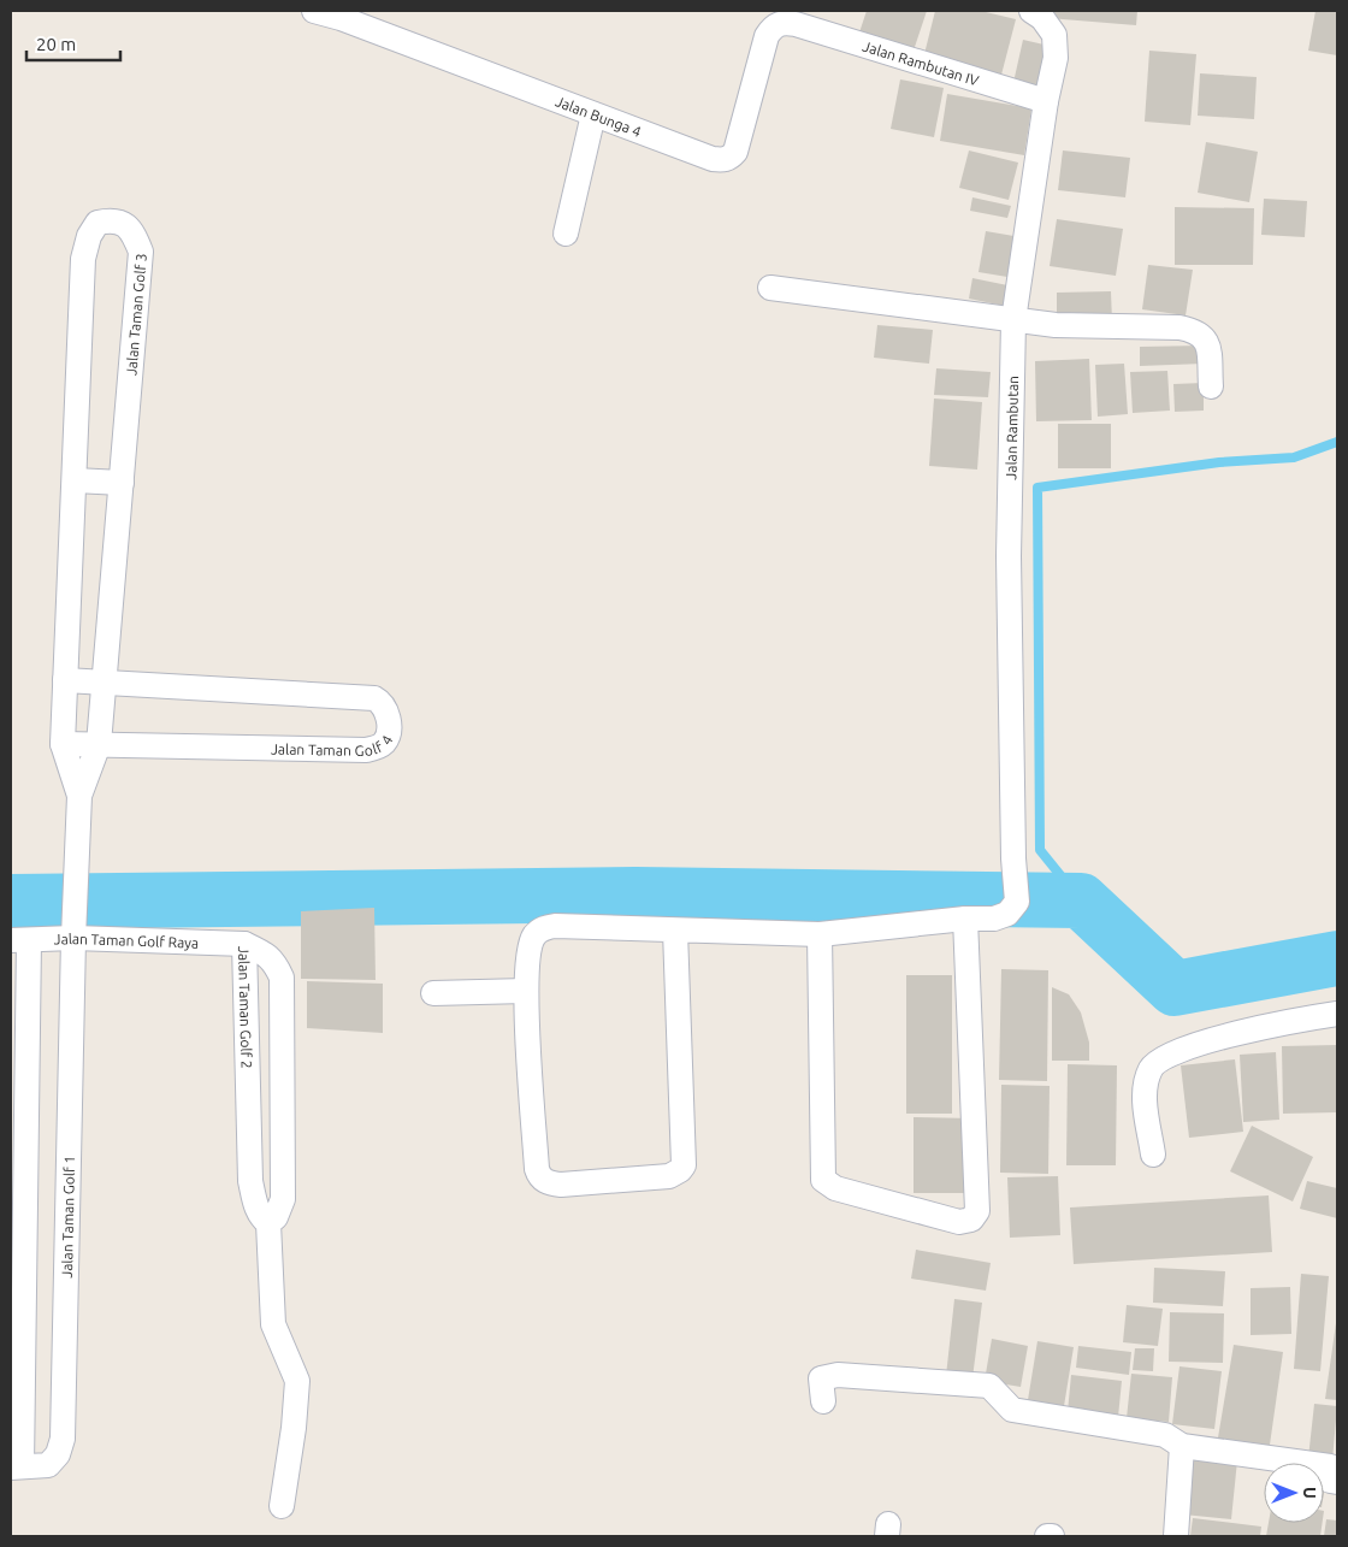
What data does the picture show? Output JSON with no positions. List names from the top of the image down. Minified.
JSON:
{"streets":{"street":["Jalan Rambutan IV","Jalan Bunga 4","Jalan Taman Golf 3","Jalan Rambutan","Jalan Taman Golf 4","Jalan Taman Golf Raya","Jalan Taman Golf 2","Jalan Taman Golf 1"]},"crossings":[["Jalan Rambutan IV","Jalan Bunga 4"],["Jalan Rambutan IV","Jalan Rambutan"],["Jalan Taman Golf 3","Jalan Taman Golf 4"],["Jalan Taman Golf 3","Jalan Taman Golf Raya"],["Jalan Taman Golf 3","Jalan Taman Golf 1"],["Jalan Taman Golf Raya","Jalan Taman Golf 2"],["Jalan Taman Golf Raya","Jalan Taman Golf 1"]],"scale_bar":"20 m","north":"right"}
